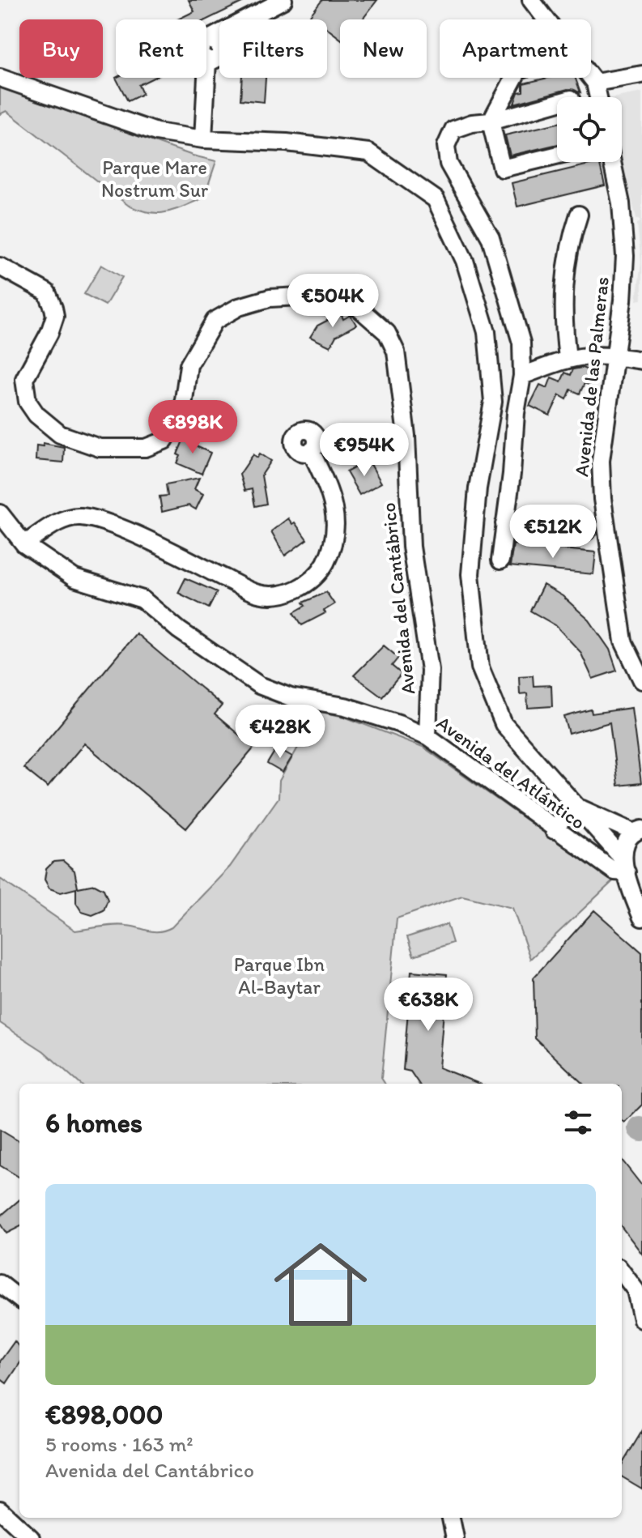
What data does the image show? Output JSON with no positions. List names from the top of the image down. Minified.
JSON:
{"streets":{"street":["Avenida de las Palmeras","Avenida del Cantábrico","Avenida del Atlántico"]},"crossings":[["Avenida del Cantábrico","Avenida del Atlántico"]],"parks":["Parque Mare Nostrum Sur","Parque Ibn Al-Baytar"],"page":{"chip":["Buy","Rent","Filters","New","Apartment"],"price":["€504K","€898K","€954K","€512K","€428K","€638K"],"heading":"6 homes","list":[{"name":"€898,000","note":"5 rooms · 163 m² · Avenida del Cantábrico"}]}}
